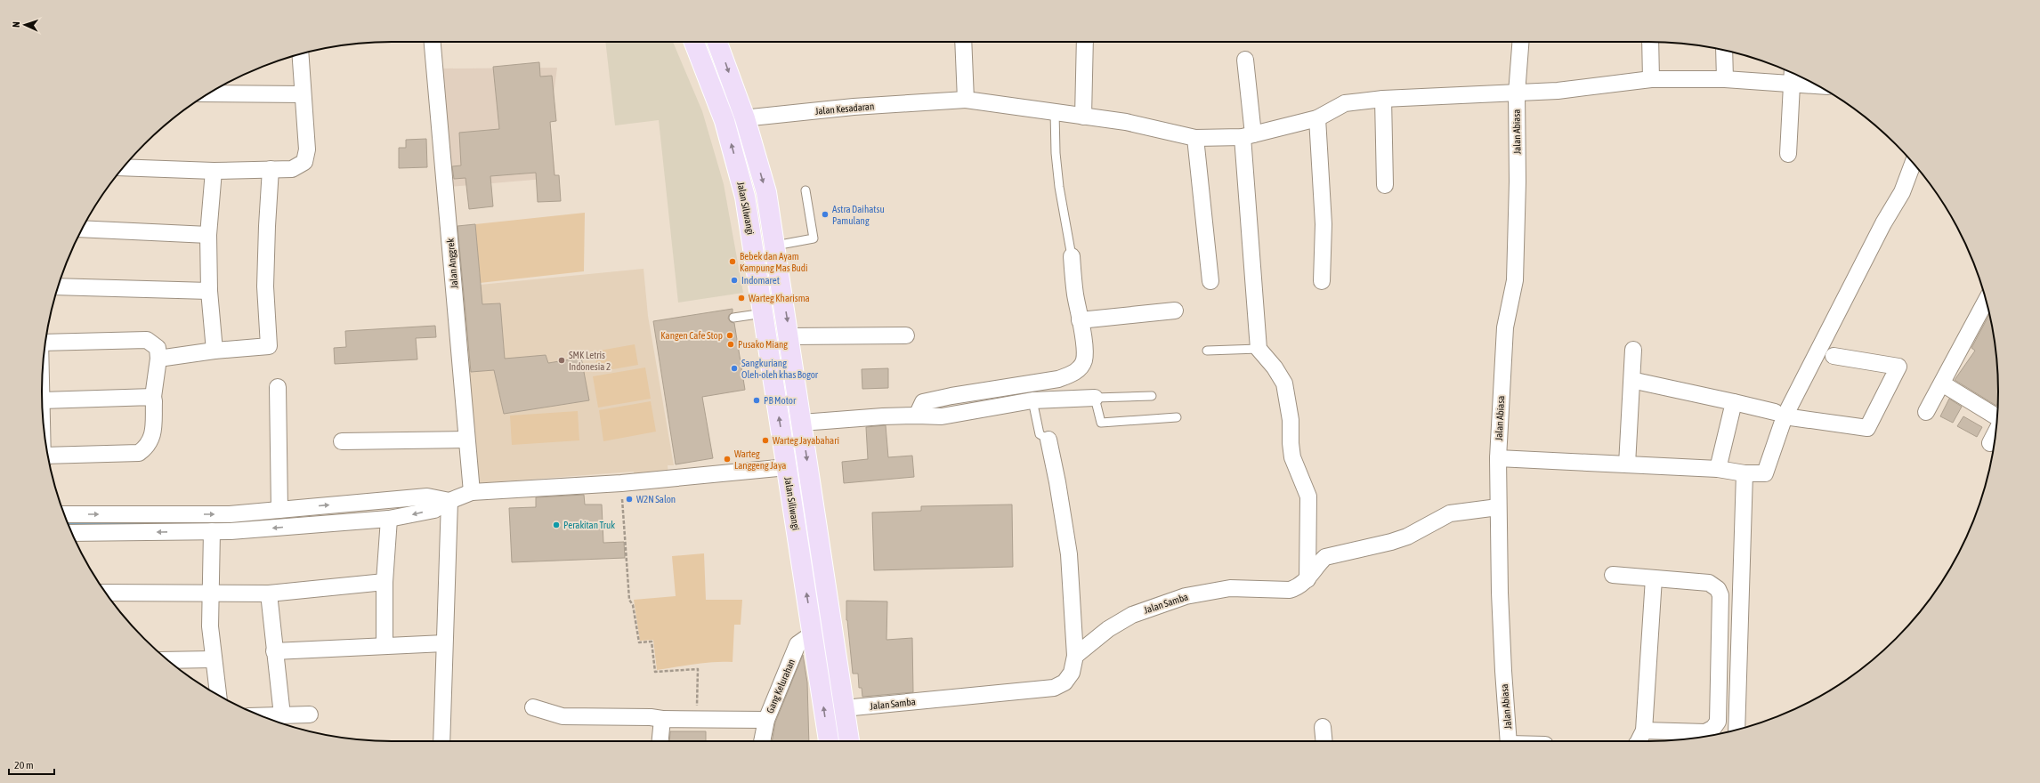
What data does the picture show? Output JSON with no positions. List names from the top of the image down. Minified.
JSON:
{"streets":{"main road":["Jalan Siliwangi"],"street":["Jalan Kesadaran","Jalan Abiasa","Jalan Anggrek","Jalan Samba","Gang Kelurahan"]},"crossings":[["Jalan Kesadaran","Jalan Abiasa"],["Jalan Kesadaran","Jalan Siliwangi"],["Jalan Abiasa","Jalan Samba"],["Jalan Siliwangi","Gang Kelurahan"]],"places":["Astra Daihatsu Pamulang","Bebek dan Ayam Kampung Mas Budi","Indomaret","Warteg Kharisma","Kangen Cafe Stop","Pusako Miang","SMK Letris Indonesia 2","Sangkuriang Oleh-oleh khas Bogor","PB Motor","Warteg Jayabahari","Warteg Langgeng Jaya","W2N Salon","Perakitan Truk"],"scale_bar":"20 m","north":"left"}
